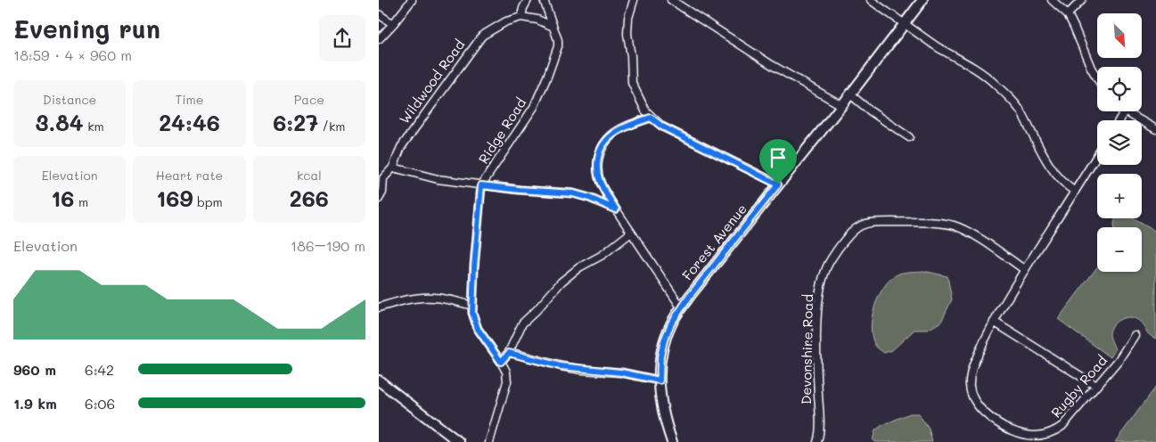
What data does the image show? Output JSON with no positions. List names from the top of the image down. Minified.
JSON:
{"streets":{"street":["Wildwood Road","Ridge Road","Forest Avenue","Devonshire Road","Rugby Road"]},"crossings":[["Devonshire Road","Rugby Road"]],"north":"bottom right","page":{"heading":["Evening run","18:59 · 4 × 960 m"],"map_buttons":["+","−"],"stats":[["Distance","3.84 km"],["Time","24:46"],["Pace","6:27 /km"],["Elevation","16 m"],["Heart rate","169 bpm"],["kcal","266"]],"chart":["Elevation","186–190 m"],"list":[{"name":"960 m","note":"6:42"},{"name":"1.9 km","note":"6:06"}]}}
